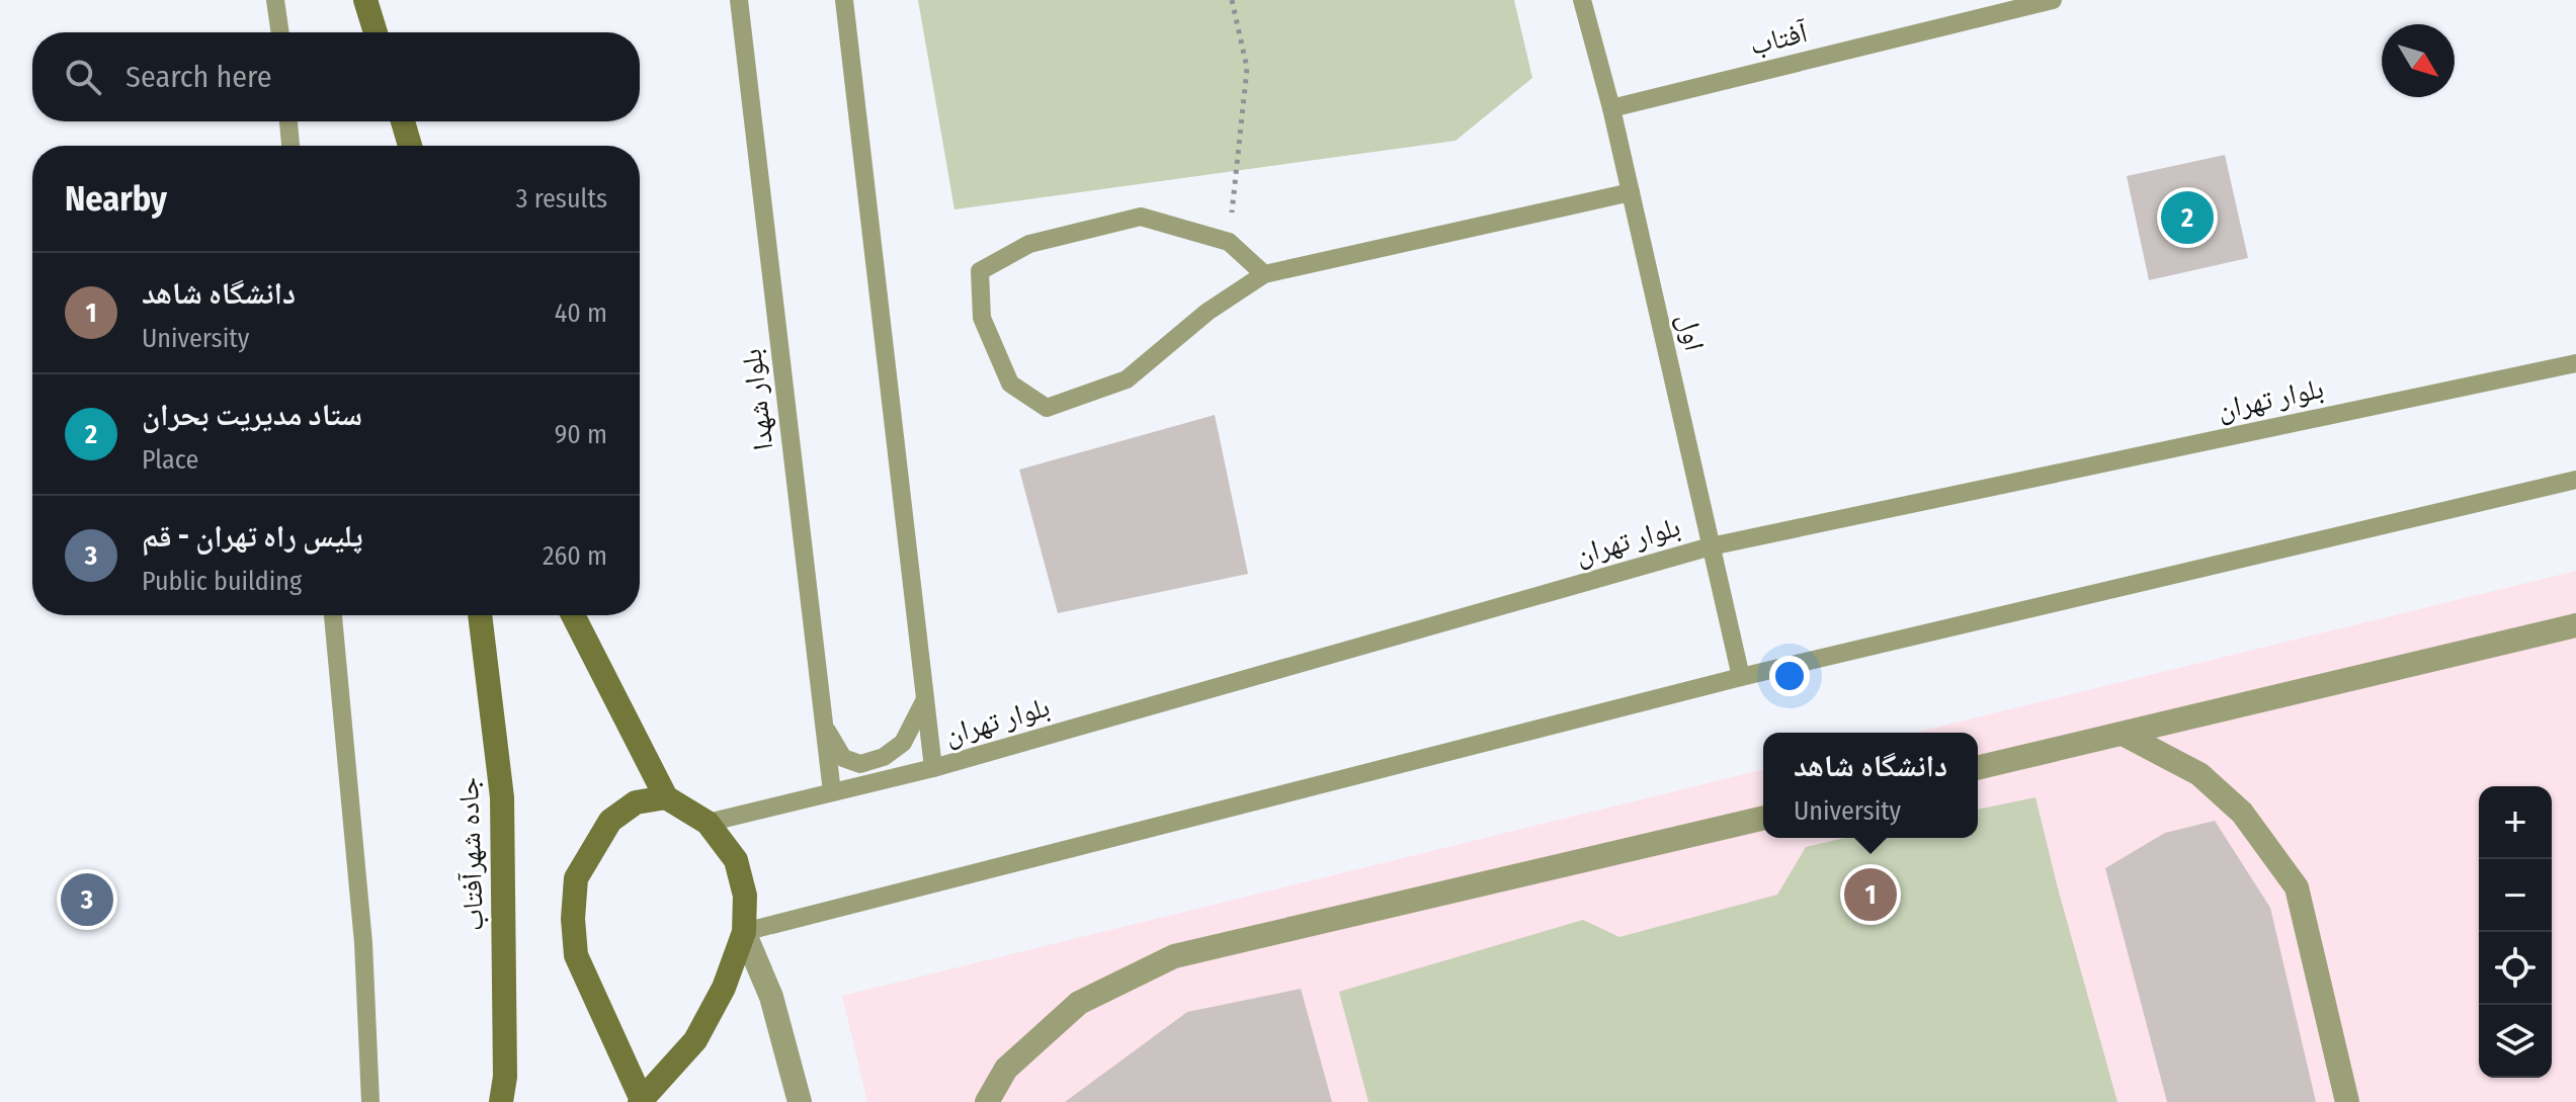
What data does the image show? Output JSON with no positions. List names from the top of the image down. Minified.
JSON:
{"streets":{"main road":["جاده شهرآفتاب"],"lane":["آفتاب","اول","بلوار تهران","بلوار شهدا"]},"crossings":[["آفتاب","اول"],["اول","بلوار تهران"],["بلوار تهران","بلوار شهدا"]],"north":"bottom right","page":{"search":"Search here","heading":["Nearby","3 results"],"pins":["2","1","3"],"list":[{"mark":"1","name":"دانشگاه شاهد","note":"University","value":"40 m"},{"mark":"2","name":"ستاد مدیریت بحران","note":"Place","value":"90 m"},{"mark":"3","name":"پلیس راه تهران - قم","note":"Public building","value":"260 m"}],"popup":["دانشگاه شاهد","University"],"map_buttons":["+","−"]}}
